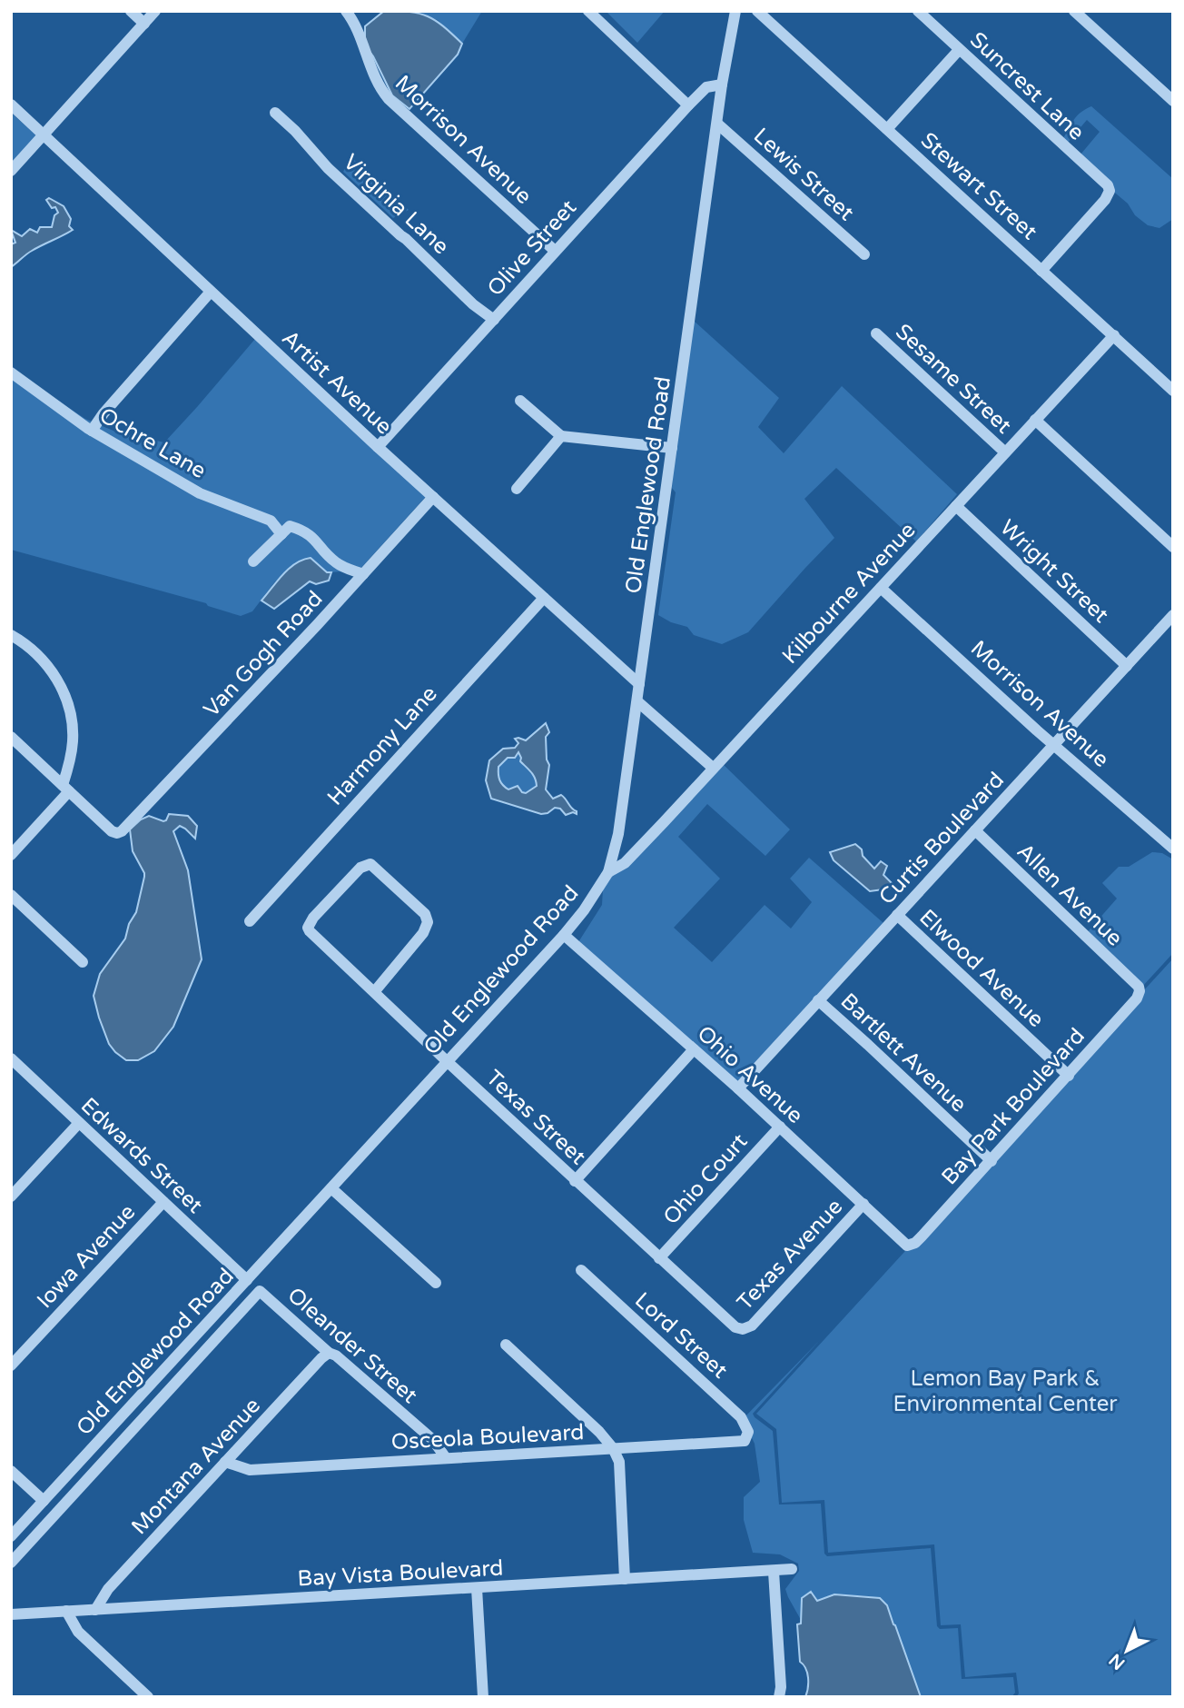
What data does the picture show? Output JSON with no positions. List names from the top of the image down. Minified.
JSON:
{"streets":{"street":["Suncrest Lane","Morrison Avenue","Lewis Street","Stewart Street","Virginia Lane","Olive Street","Sesame Street","Artist Avenue","Ochre Lane","Old Englewood Road","Wright Street","Kilbourne Avenue","Van Gogh Road","Harmony Lane","Curtis Boulevard","Allen Avenue","Elwood Avenue","Bartlett Avenue","Ohio Avenue","Bay Park Boulevard","Texas Street","Edwards Street","Ohio Court","Texas Avenue","Iowa Avenue","Lord Street","Oleander Street","Osceola Boulevard","Montana Avenue","Bay Vista Boulevard"]},"crossings":[["Suncrest Lane","Stewart Street"],["Morrison Avenue","Olive Street"],["Morrison Avenue","Kilbourne Avenue"],["Morrison Avenue","Curtis Boulevard"],["Lewis Street","Old Englewood Road"],["Stewart Street","Kilbourne Avenue"],["Virginia Lane","Olive Street"],["Olive Street","Artist Avenue"],["Olive Street","Old Englewood Road"],["Sesame Street","Kilbourne Avenue"],["Artist Avenue","Old Englewood Road"],["Artist Avenue","Van Gogh Road"],["Artist Avenue","Harmony Lane"],["Old Englewood Road","Kilbourne Avenue"],["Old Englewood Road","Ohio Avenue"],["Old Englewood Road","Texas Street"],["Old Englewood Road","Edwards Street"],["Wright Street","Kilbourne Avenue"],["Wright Street","Curtis Boulevard"],["Curtis Boulevard","Allen Avenue"],["Curtis Boulevard","Elwood Avenue"],["Curtis Boulevard","Bartlett Avenue"],["Curtis Boulevard","Ohio Avenue"],["Allen Avenue","Bay Park Boulevard"],["Elwood Avenue","Bay Park Boulevard"],["Bartlett Avenue","Bay Park Boulevard"],["Ohio Avenue","Bay Park Boulevard"],["Ohio Avenue","Ohio Court"],["Ohio Avenue","Texas Avenue"],["Texas Street","Ohio Court"],["Texas Street","Texas Avenue"],["Edwards Street","Iowa Avenue"],["Lord Street","Osceola Boulevard"],["Oleander Street","Osceola Boulevard"],["Oleander Street","Montana Avenue"],["Osceola Boulevard","Montana Avenue"],["Montana Avenue","Bay Vista Boulevard"]],"parks":["Lemon Bay Park & Environmental Center"],"north":"bottom left"}
